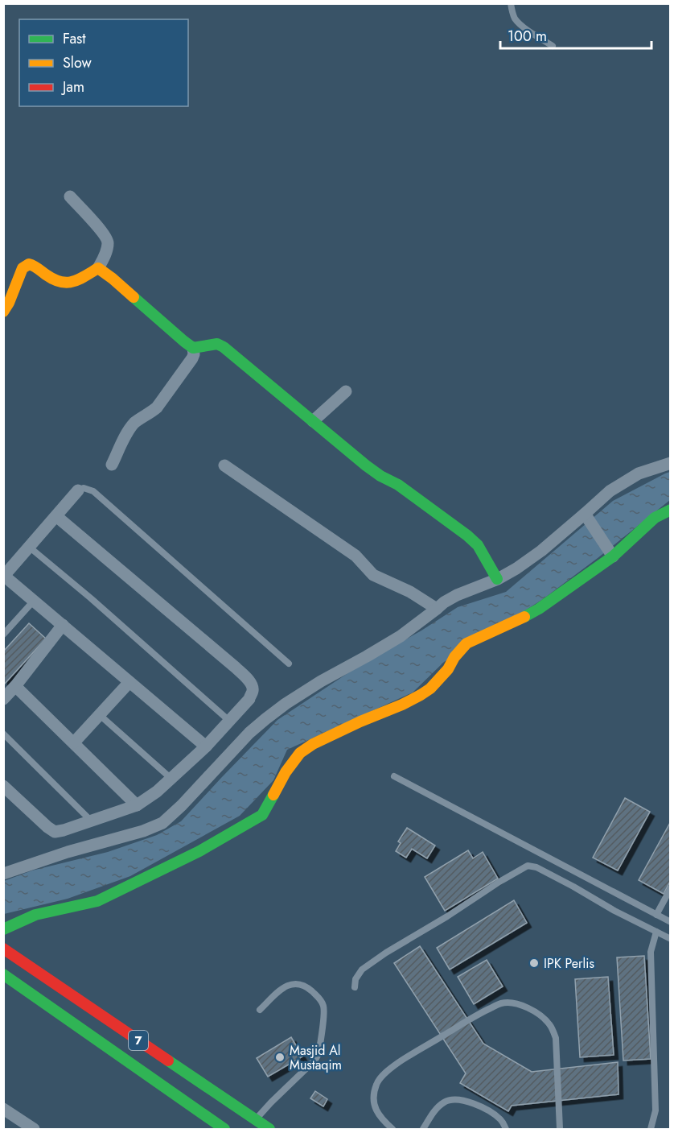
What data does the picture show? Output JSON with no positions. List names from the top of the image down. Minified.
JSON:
{"streets":{"street":["7"]},"places":["IPK Perlis","Masjid Al Mustaqim"],"legend":["Fast","Slow","Jam"],"scale_bar":"100 m"}
